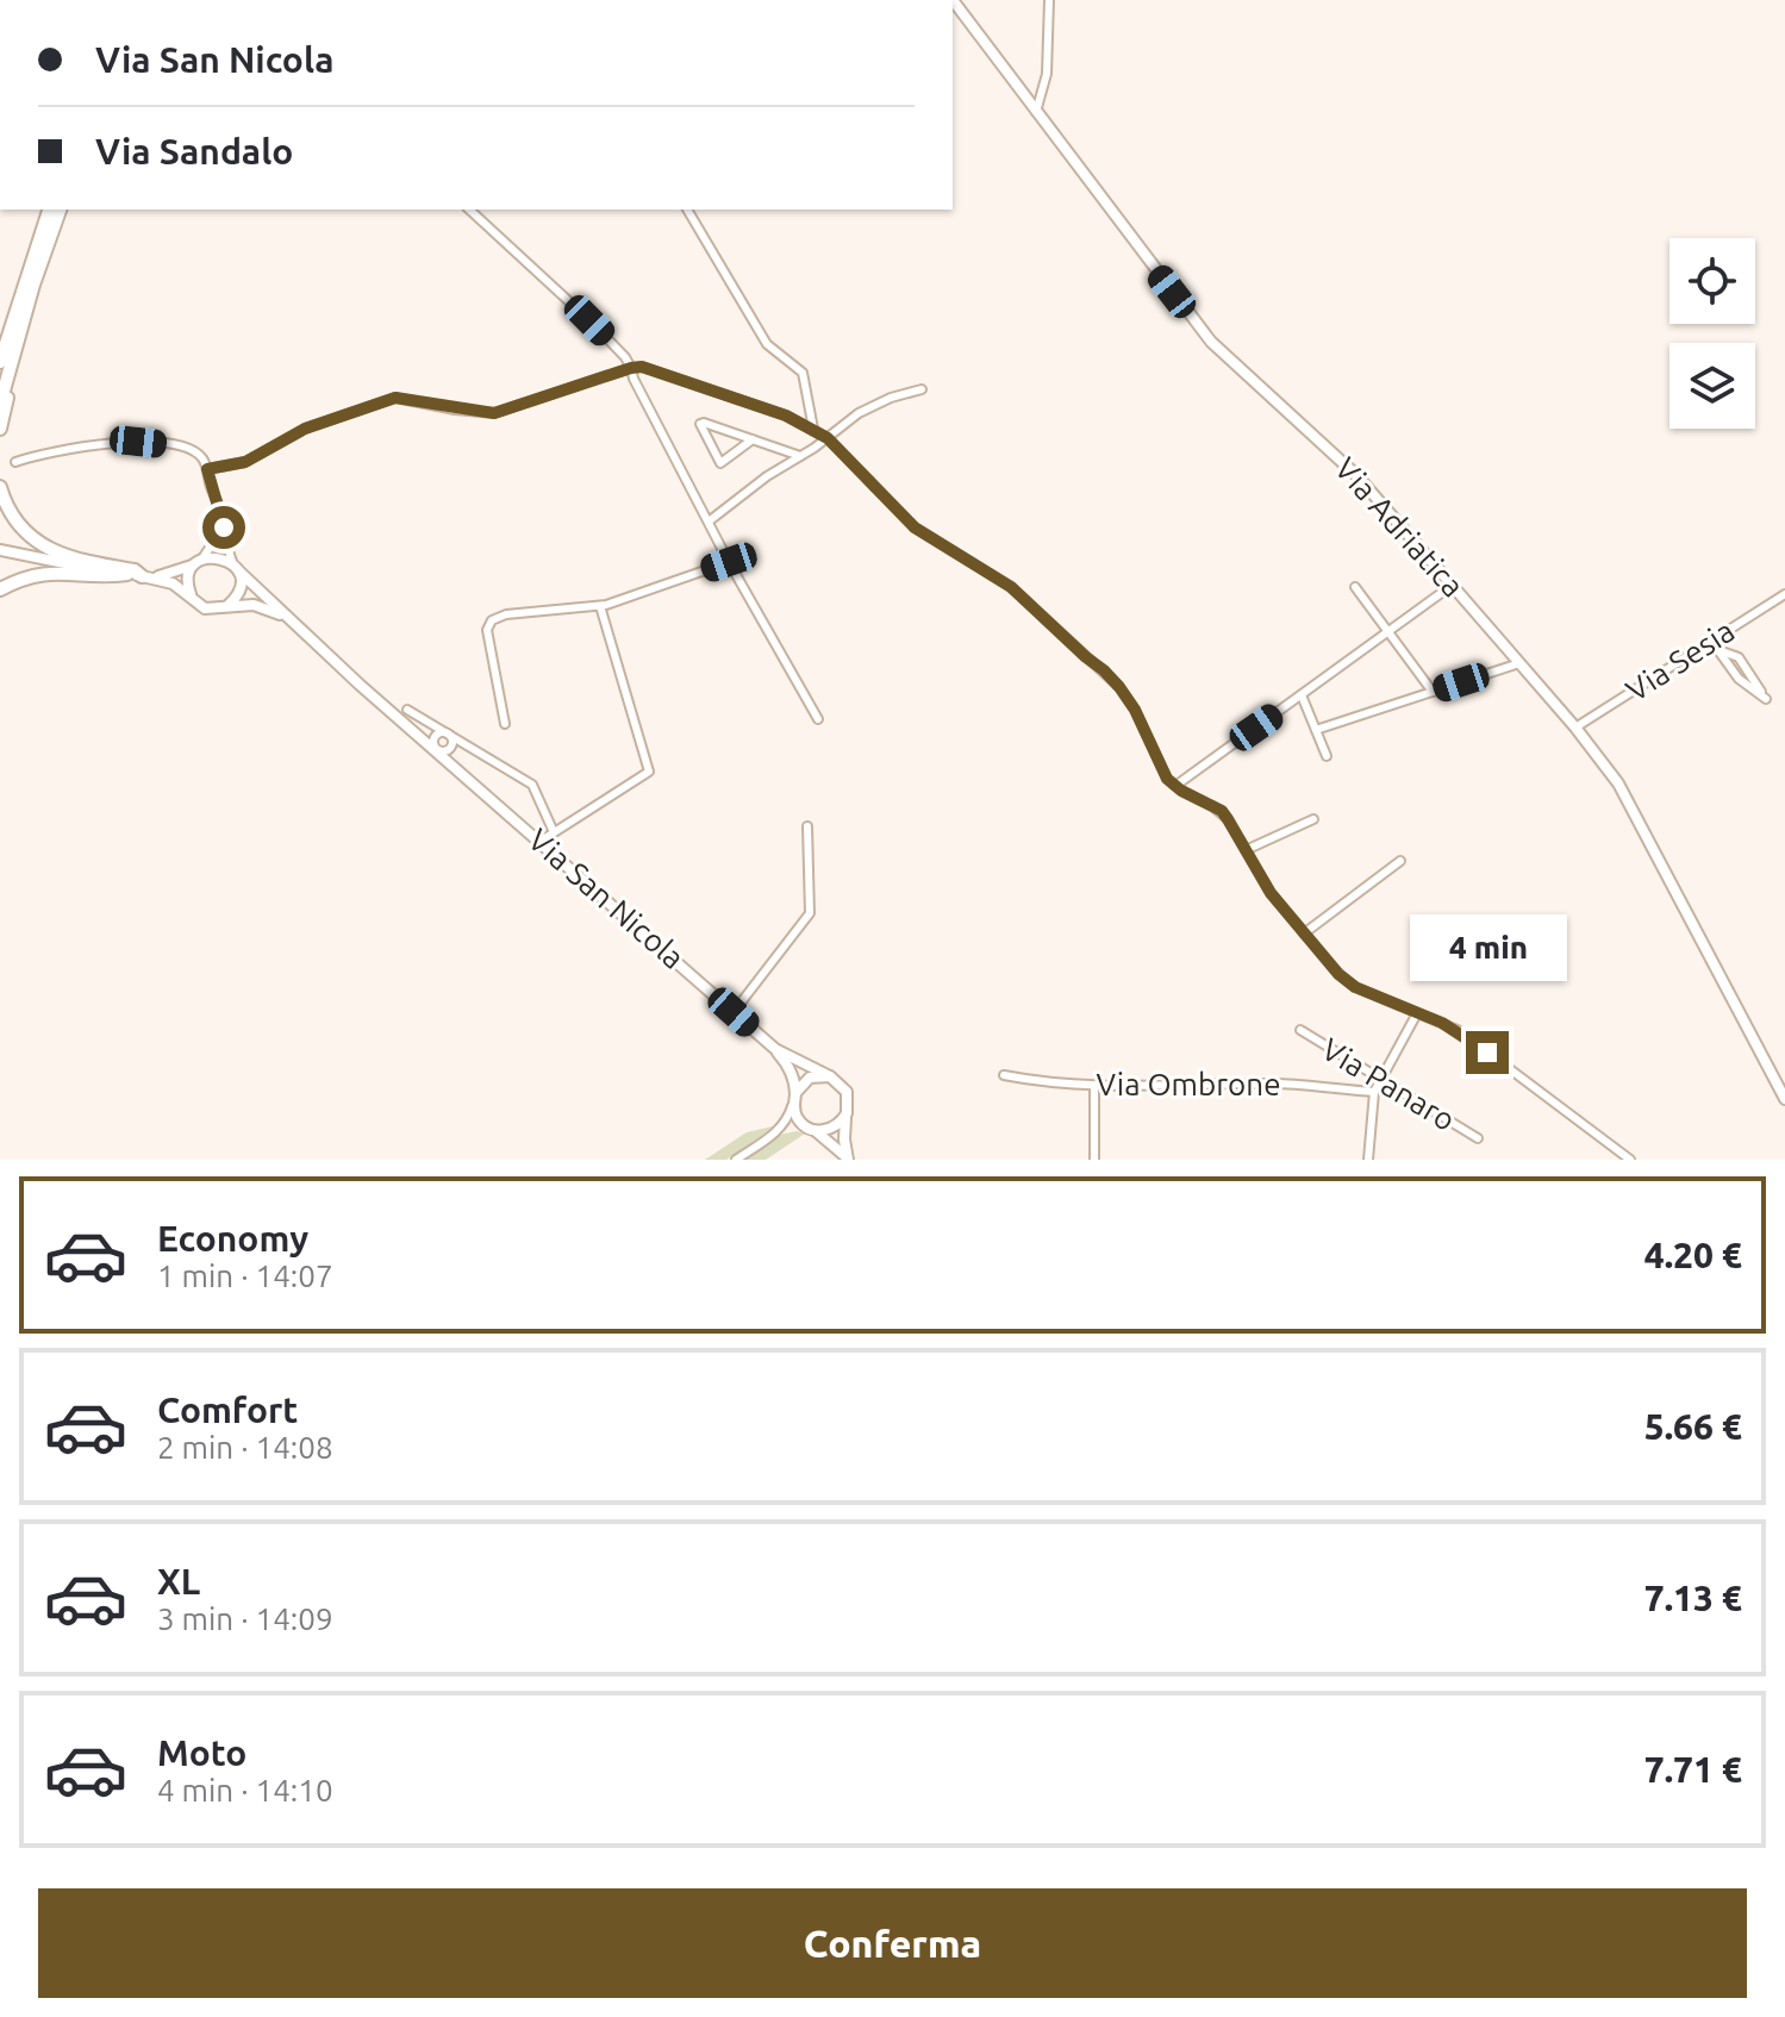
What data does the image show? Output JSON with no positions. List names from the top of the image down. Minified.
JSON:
{"streets":{"street":["Via Adriatica","Via Sesia","Via San Nicola","Via Ombrone","Via Panaro"]},"crossings":[["Via Adriatica","Via Sesia"]],"page":{"banner":["Via San Nicola","Via Sandalo"],"bubble":"4 min","list":[{"name":"Economy","note":"1 min · 14:07","value":"4.20 €"},{"name":"Comfort","note":"2 min · 14:08","value":"5.66 €"},{"name":"XL","note":"3 min · 14:09","value":"7.13 €"},{"name":"Moto","note":"4 min · 14:10","value":"7.71 €"}],"buttons":"Conferma"}}
